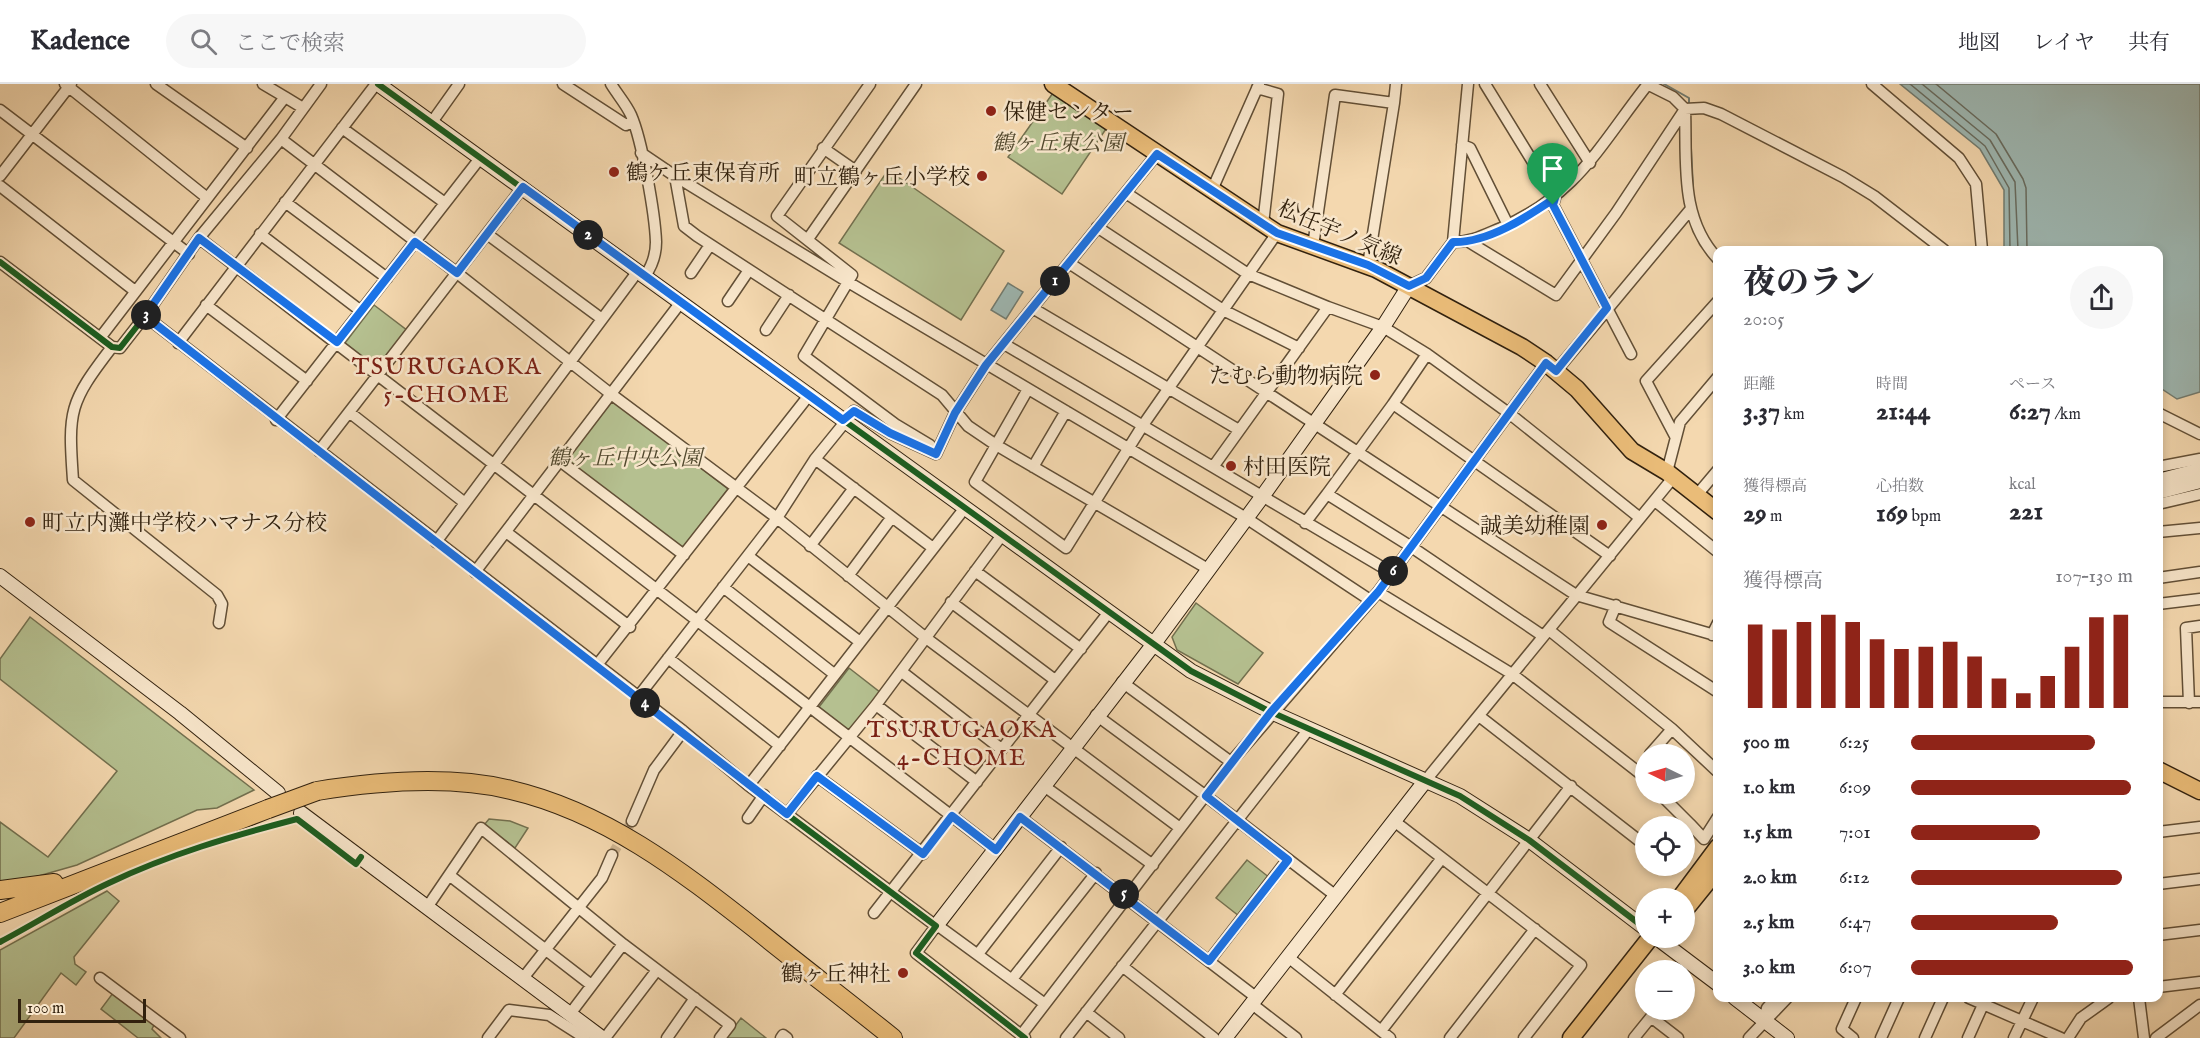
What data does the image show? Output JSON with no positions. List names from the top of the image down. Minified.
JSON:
{"streets":{"main road":["松任宇ノ気線"]},"districts":["TSURUGAOKA 5-CHOME","TSURUGAOKA 4-CHOME"],"parks":["鶴ヶ丘東公園","鶴ヶ丘中央公園"],"places":["保健センター","鶴ケ丘東保育所","町立鶴ヶ丘小学校","たむら動物病院","村田医院","町立内灘中学校ハマナス分校","誠美幼稚園","鶴ヶ丘神社"],"scale_bar":"100 m","north":"left","page":{"header":"Kadence","search":"ここで検索","nav":["地図","レイヤ","共有"],"pins":["2","1","3","6","4","5"],"heading":["夜のラン","20:05"],"stats":[["距離","3.37 km"],["時間","21:44"],["ペース","6:27 /km"],["獲得標高","29 m"],["心拍数","169 bpm"],["kcal","221"]],"chart":["獲得標高","107–130 m"],"list":[{"name":"500 m","note":"6:25"},{"name":"1.0 km","note":"6:09"},{"name":"1.5 km","note":"7:01"},{"name":"2.0 km","note":"6:12"},{"name":"2.5 km","note":"6:47"},{"name":"3.0 km","note":"6:07"}],"map_buttons":["+","−"],"scale":"100 m"}}
